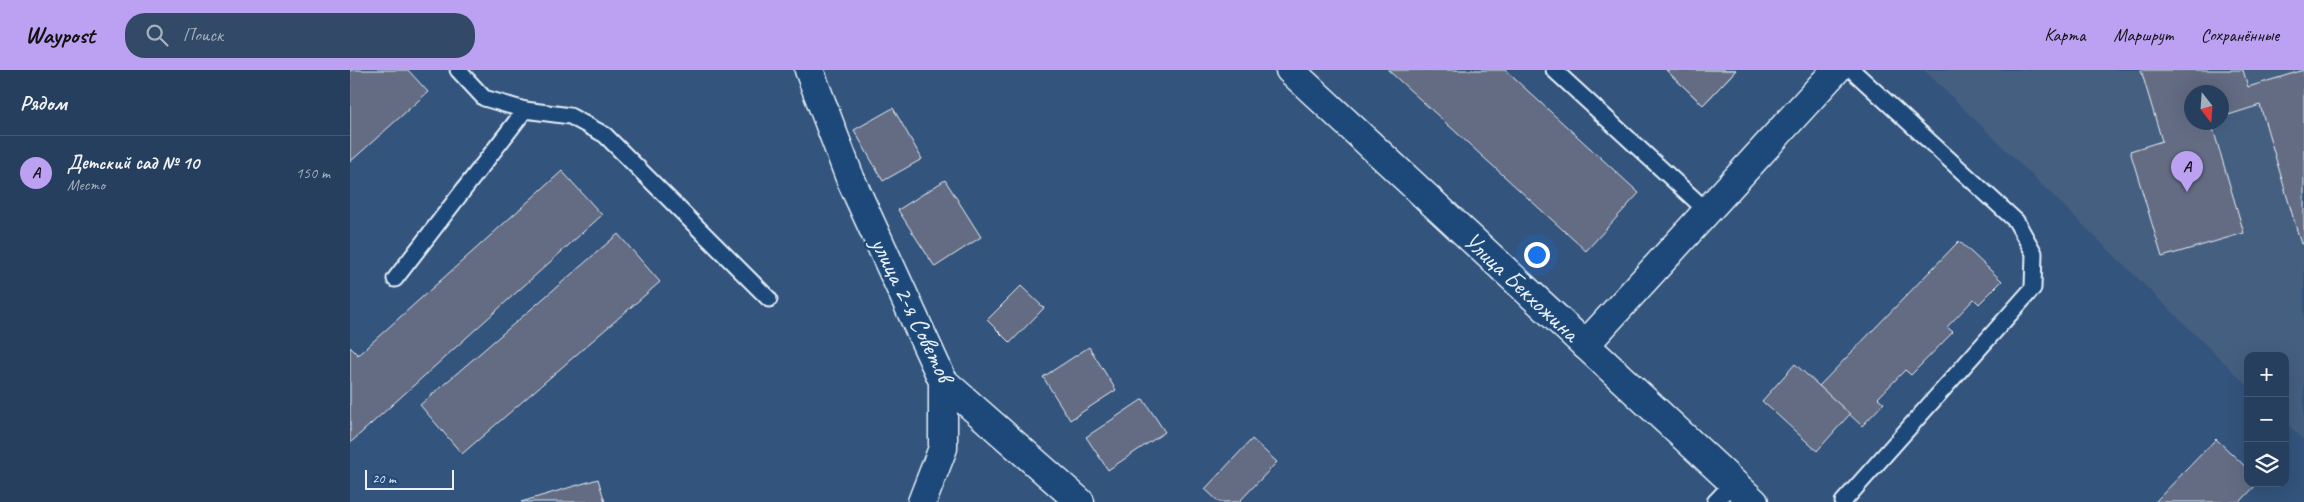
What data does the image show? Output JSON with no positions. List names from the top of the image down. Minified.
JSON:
{"streets":{"street":["Улица Бекхожина","улица 2-я Советов"]},"scale_bar":"20 m","north":"bottom","page":{"header":"Waypost","search":"Поиск","nav":["Карта","Маршрут","Сохранённые"],"heading":"Рядом","list":[{"mark":"A","name":"Детский сад № 10","note":"Место","value":"150 m"}],"pins":"A","map_buttons":["+","−"],"scale":"20 m"}}
